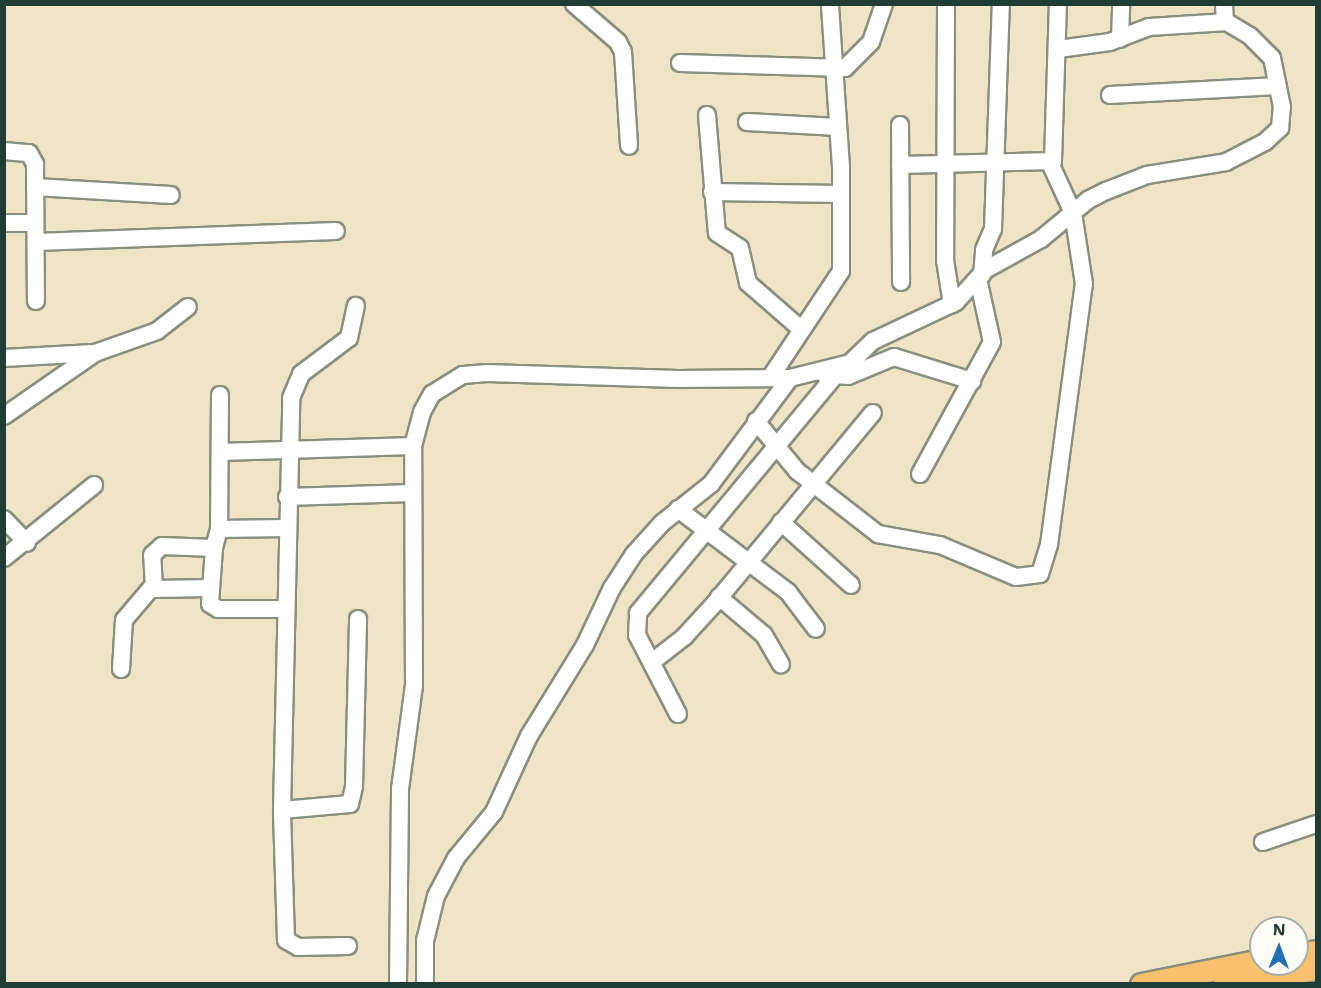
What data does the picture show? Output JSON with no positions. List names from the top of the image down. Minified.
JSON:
{"north":"top"}
